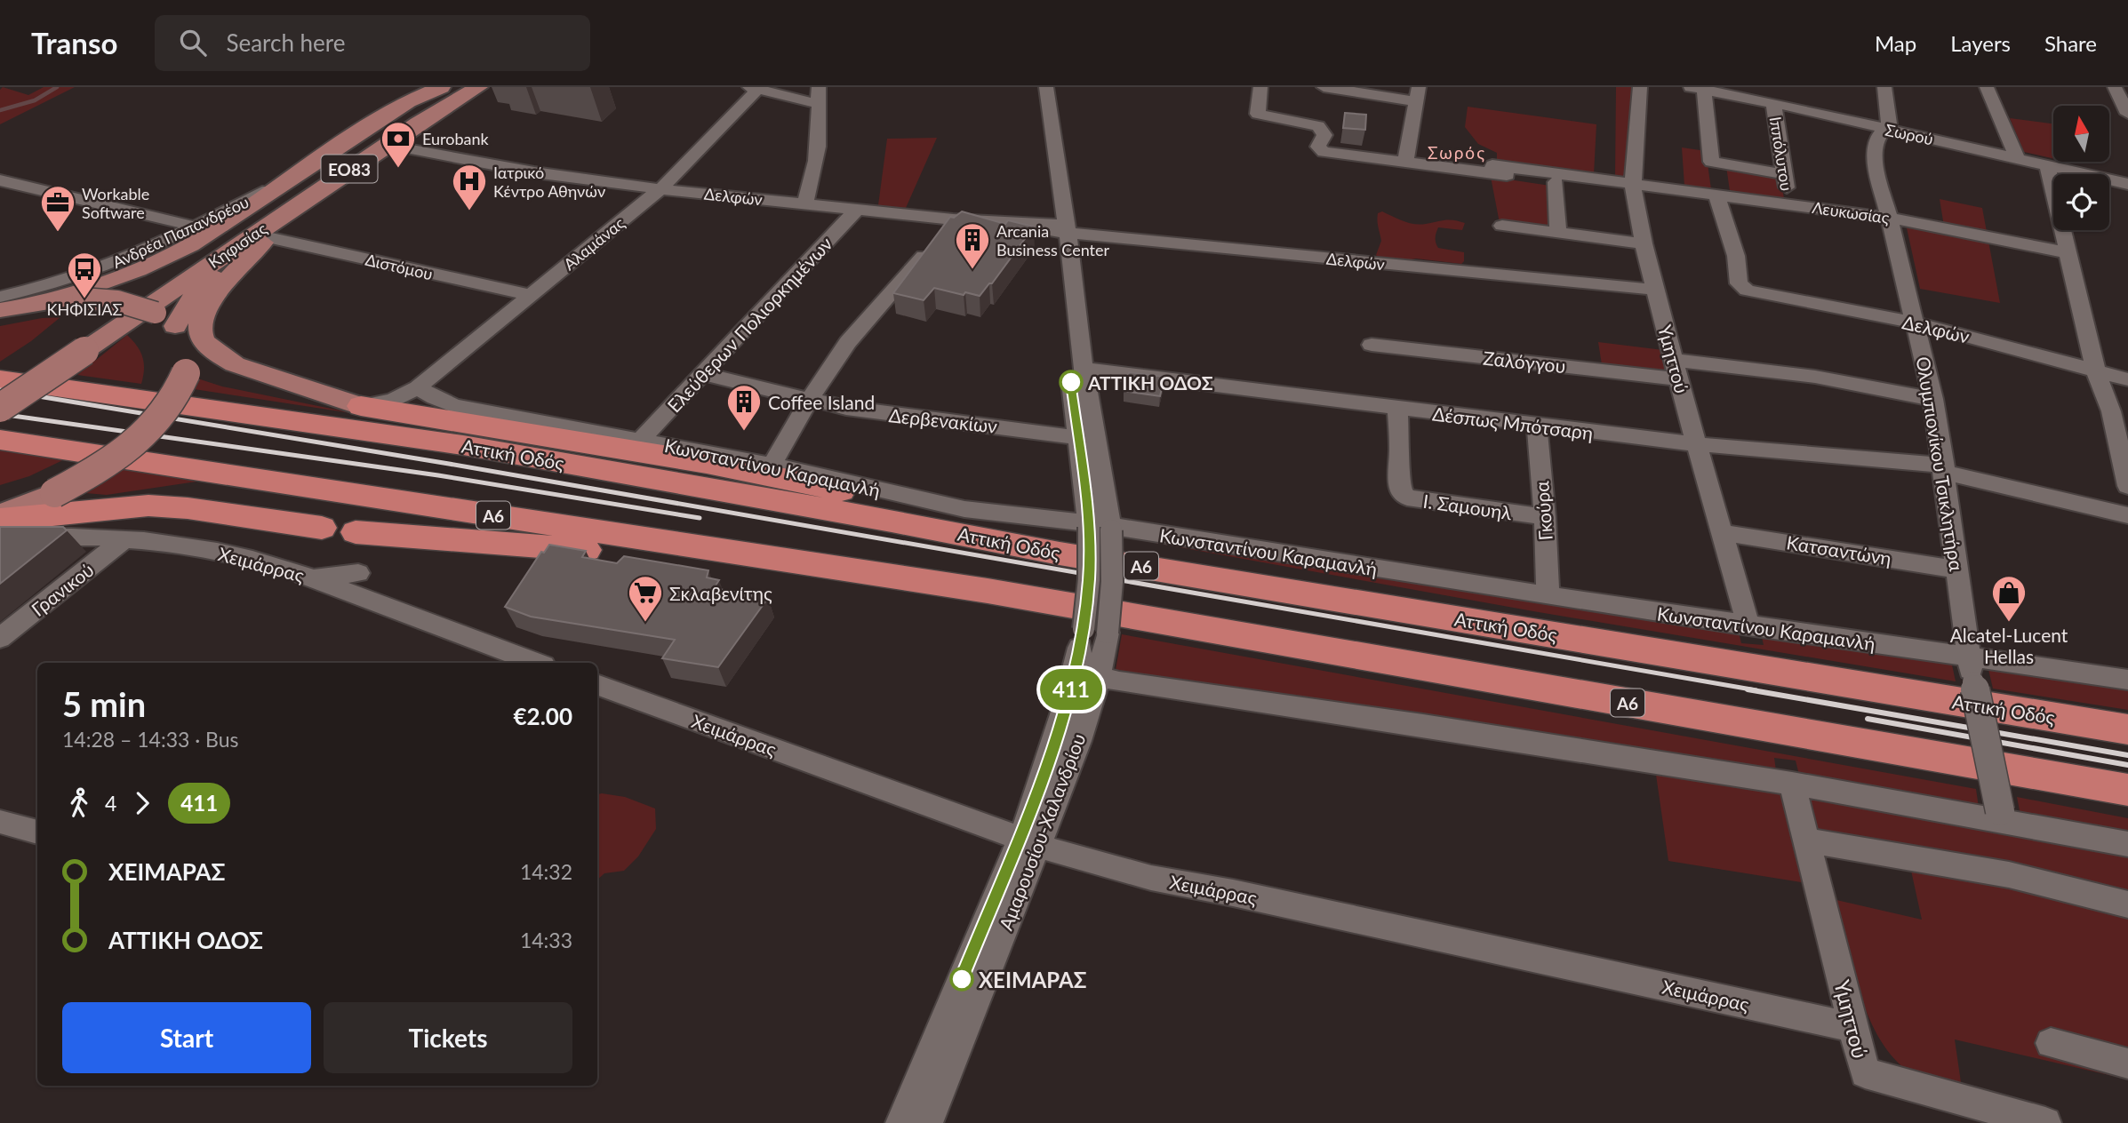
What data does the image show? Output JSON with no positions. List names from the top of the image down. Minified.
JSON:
{"streets":{"highway":["Αττική Οδός","Α6"],"main road":["ΕΟ83","Κηφισίας"],"street":["Σωρού","Ιππόλυτου","Δελφών","Λευκωσίας","Ανδρέα Παπανδρέου","Αλαμάνας","Διστόμου","Ελεύθερων Πολιορκημένων","Υμηττού","Ζαλόγγου","Δερβενακίων","Δέσπως Μπότσαρη","Ολυμπιονίκου Τσικλητήρα","Κωνσταντίνου Καραμανλή","Ι. Σαμουηλ","Γκούρα","Κατσαντώνη","Χειμάρρας","Γρανικού","Αμαρουσίου-Χαλανδρίου"]},"crossings":[["Σωρού","Ιππόλυτου"],["Σωρού","Ολυμπιονίκου Τσικλητήρα"],["Ιππόλυτου","Λευκωσίας"],["Δελφών","Λευκωσίας"],["Δελφών","Αλαμάνας"],["Δελφών","Ελεύθερων Πολιορκημένων"],["Δελφών","Υμηττού"],["Δελφών","Ολυμπιονίκου Τσικλητήρα"],["Δελφών","Αμαρουσίου-Χαλανδρίου"],["Λευκωσίας","Υμηττού"],["Λευκωσίας","Ολυμπιονίκου Τσικλητήρα"],["Αλαμάνας","Διστόμου"],["Αλαμάνας","Κωνσταντίνου Καραμανλή"],["Ελεύθερων Πολιορκημένων","Δερβενακίων"],["Ελεύθερων Πολιορκημένων","Κωνσταντίνου Καραμανλή"],["Υμηττού","Ζαλόγγου"],["Υμηττού","Δέσπως Μπότσαρη"],["Υμηττού","Κωνσταντίνου Καραμανλή"],["Υμηττού","Κατσαντώνη"],["Υμηττού","Χειμάρρας"],["Δερβενακίων","Αμαρουσίου-Χαλανδρίου"],["Δέσπως Μπότσαρη","Ολυμπιονίκου Τσικλητήρα"],["Δέσπως Μπότσαρη","Ι. Σαμουηλ"],["Δέσπως Μπότσαρη","Γκούρα"],["Δέσπως Μπότσαρη","Αμαρουσίου-Χαλανδρίου"],["Ολυμπιονίκου Τσικλητήρα","Κωνσταντίνου Καραμανλή"],["Ολυμπιονίκου Τσικλητήρα","Κατσαντώνη"],["Κωνσταντίνου Καραμανλή","Γκούρα"],["Κωνσταντίνου Καραμανλή","Αμαρουσίου-Χαλανδρίου"],["Ι. Σαμουηλ","Γκούρα"],["Α6","Αμαρουσίου-Χαλανδρίου"],["Χειμάρρας","Γρανικού"],["Χειμάρρας","Αμαρουσίου-Χαλανδρίου"]],"districts":["Σωρός"],"places":{"bank":["Eurobank"],"hospital":["Ιατρικό Κέντρο Αθηνών"],"office":["Workable Software"],"building":["Arcania Business Center","Coffee Island"],"bus stop":["ΚΗΦΙΣΙΑΣ"],"other":["ΑΤΤΙΚΗ ΟΔΟΣ","ΧΕΙΜΑΡΑΣ"],"supermarket":["Σκλαβενίτης"],"shop":["Alcatel-Lucent Hellas"]},"lines":["bus line 411"],"north":"top","page":{"header":"Transo","search":"Search here","nav":["Map","Layers","Share"],"on_map":"411","heading":["5 min","14:28 – 14:33 · Bus","€2.00"],"legs":["4","411"],"list":[{"name":"ΧΕΙΜΑΡΑΣ","value":"14:32"},{"name":"ΑΤΤΙΚΗ ΟΔΟΣ","value":"14:33"}],"buttons":["Start","Tickets"]}}
